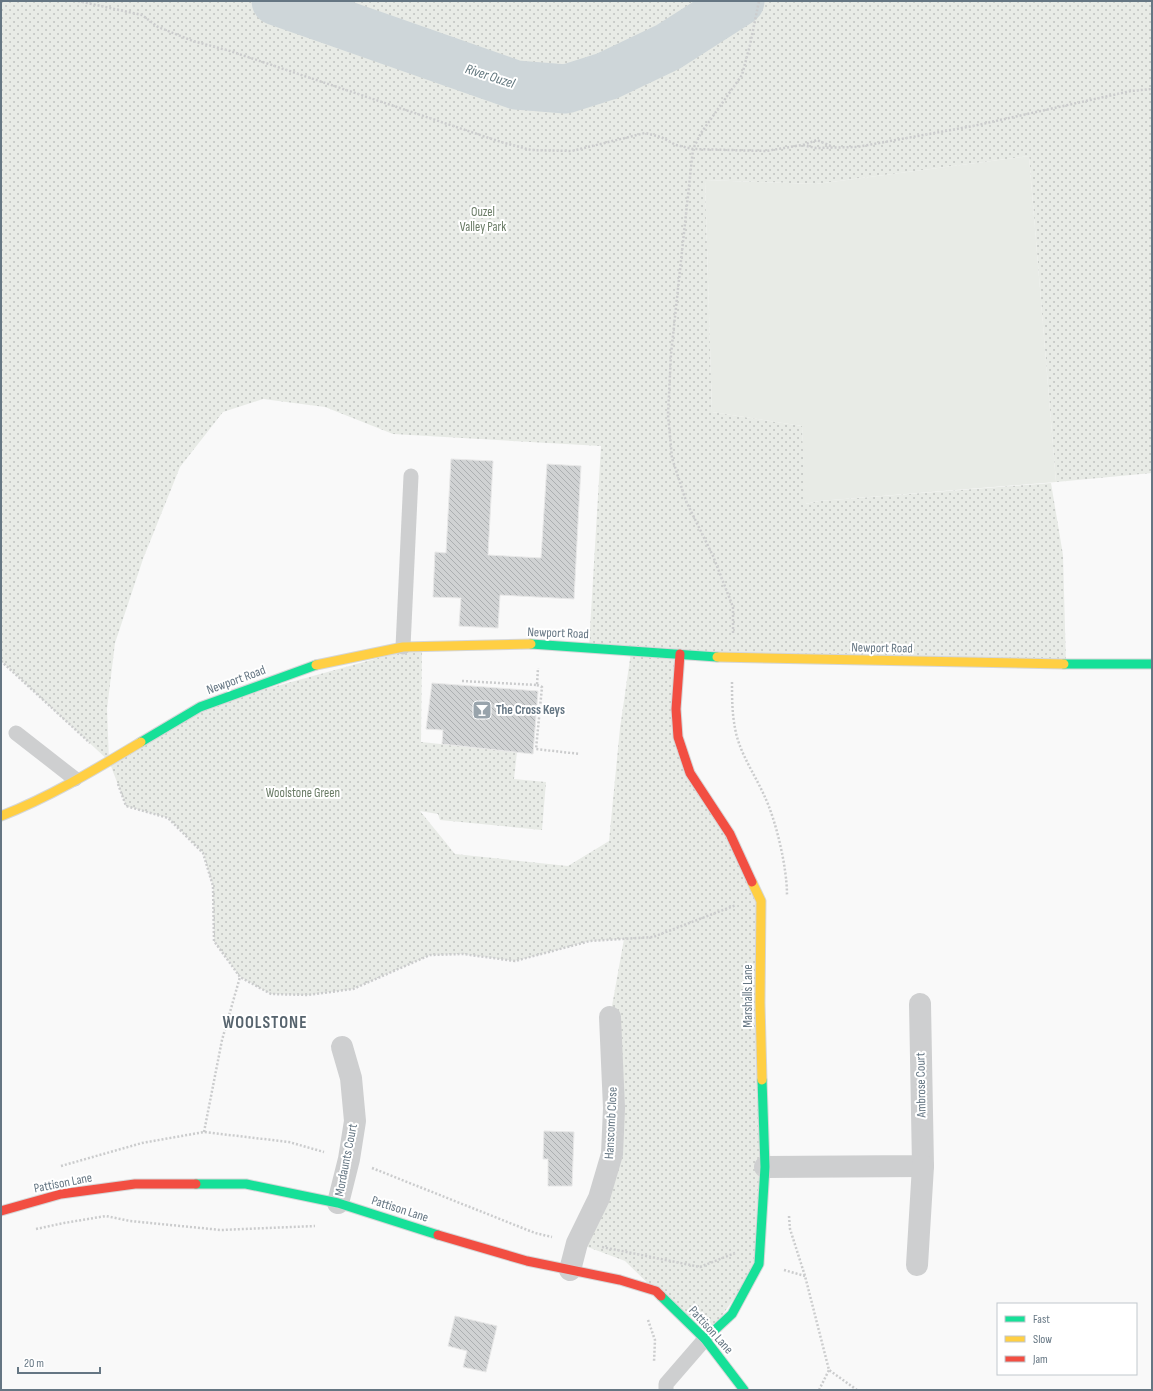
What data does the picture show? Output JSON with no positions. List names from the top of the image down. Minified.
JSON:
{"streets":{"street":["Newport Road","Marshalls Lane","Ambrose Court","Hanscomb Close","Mordaunts Court","Pattison Lane"]},"crossings":[["Newport Road","Marshalls Lane"],["Marshalls Lane","Pattison Lane"],["Hanscomb Close","Pattison Lane"],["Mordaunts Court","Pattison Lane"]],"districts":["WOOLSTONE"],"water":["River Ouzel"],"parks":["Ouzel Valley Park","Woolstone Green"],"places":{"bar":["The Cross Keys"]},"legend":["Fast","Slow","Jam"],"scale_bar":"20 m"}
